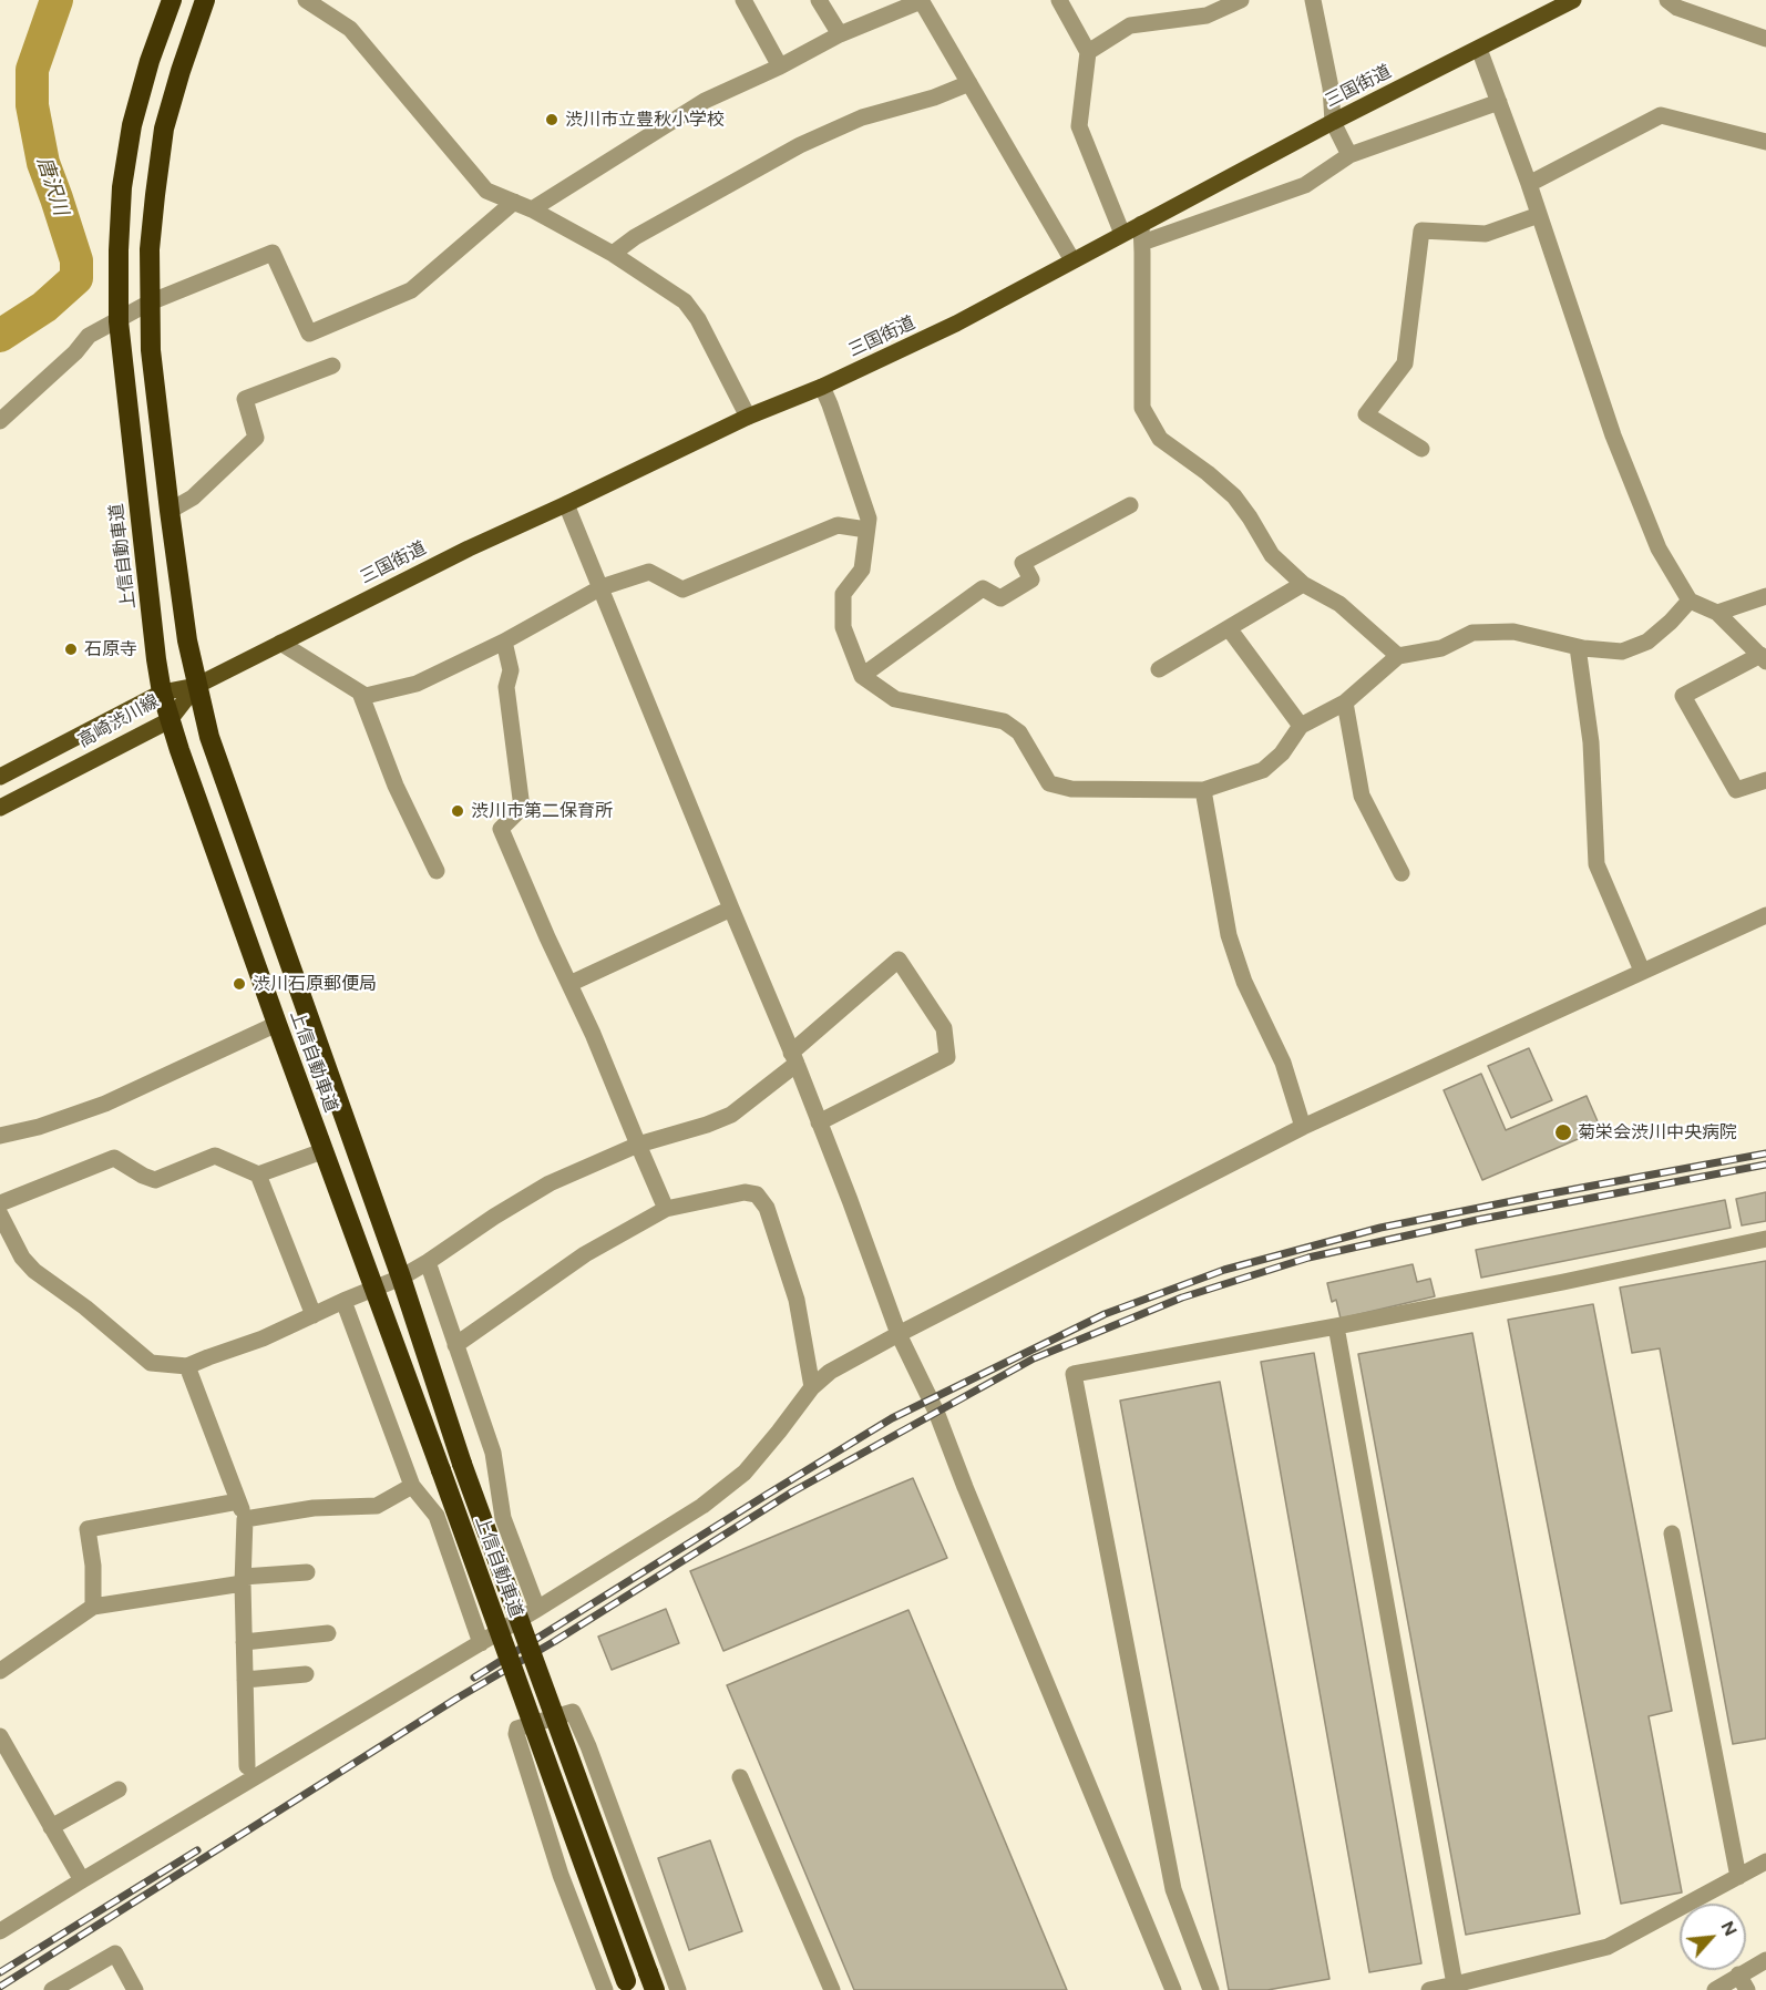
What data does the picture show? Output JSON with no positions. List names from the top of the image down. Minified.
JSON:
{"streets":{"highway":["上信自動車道"],"main road":["三国街道","高崎渋川線"]},"crossings":[["三国街道","上信自動車道"],["三国街道","高崎渋川線"],["上信自動車道","高崎渋川線"]],"water":["唐沢川"],"places":["渋川市立豊秋小学校","石原寺","渋川市第二保育所","渋川石原郵便局","菊栄会渋川中央病院"],"north":"top right"}
